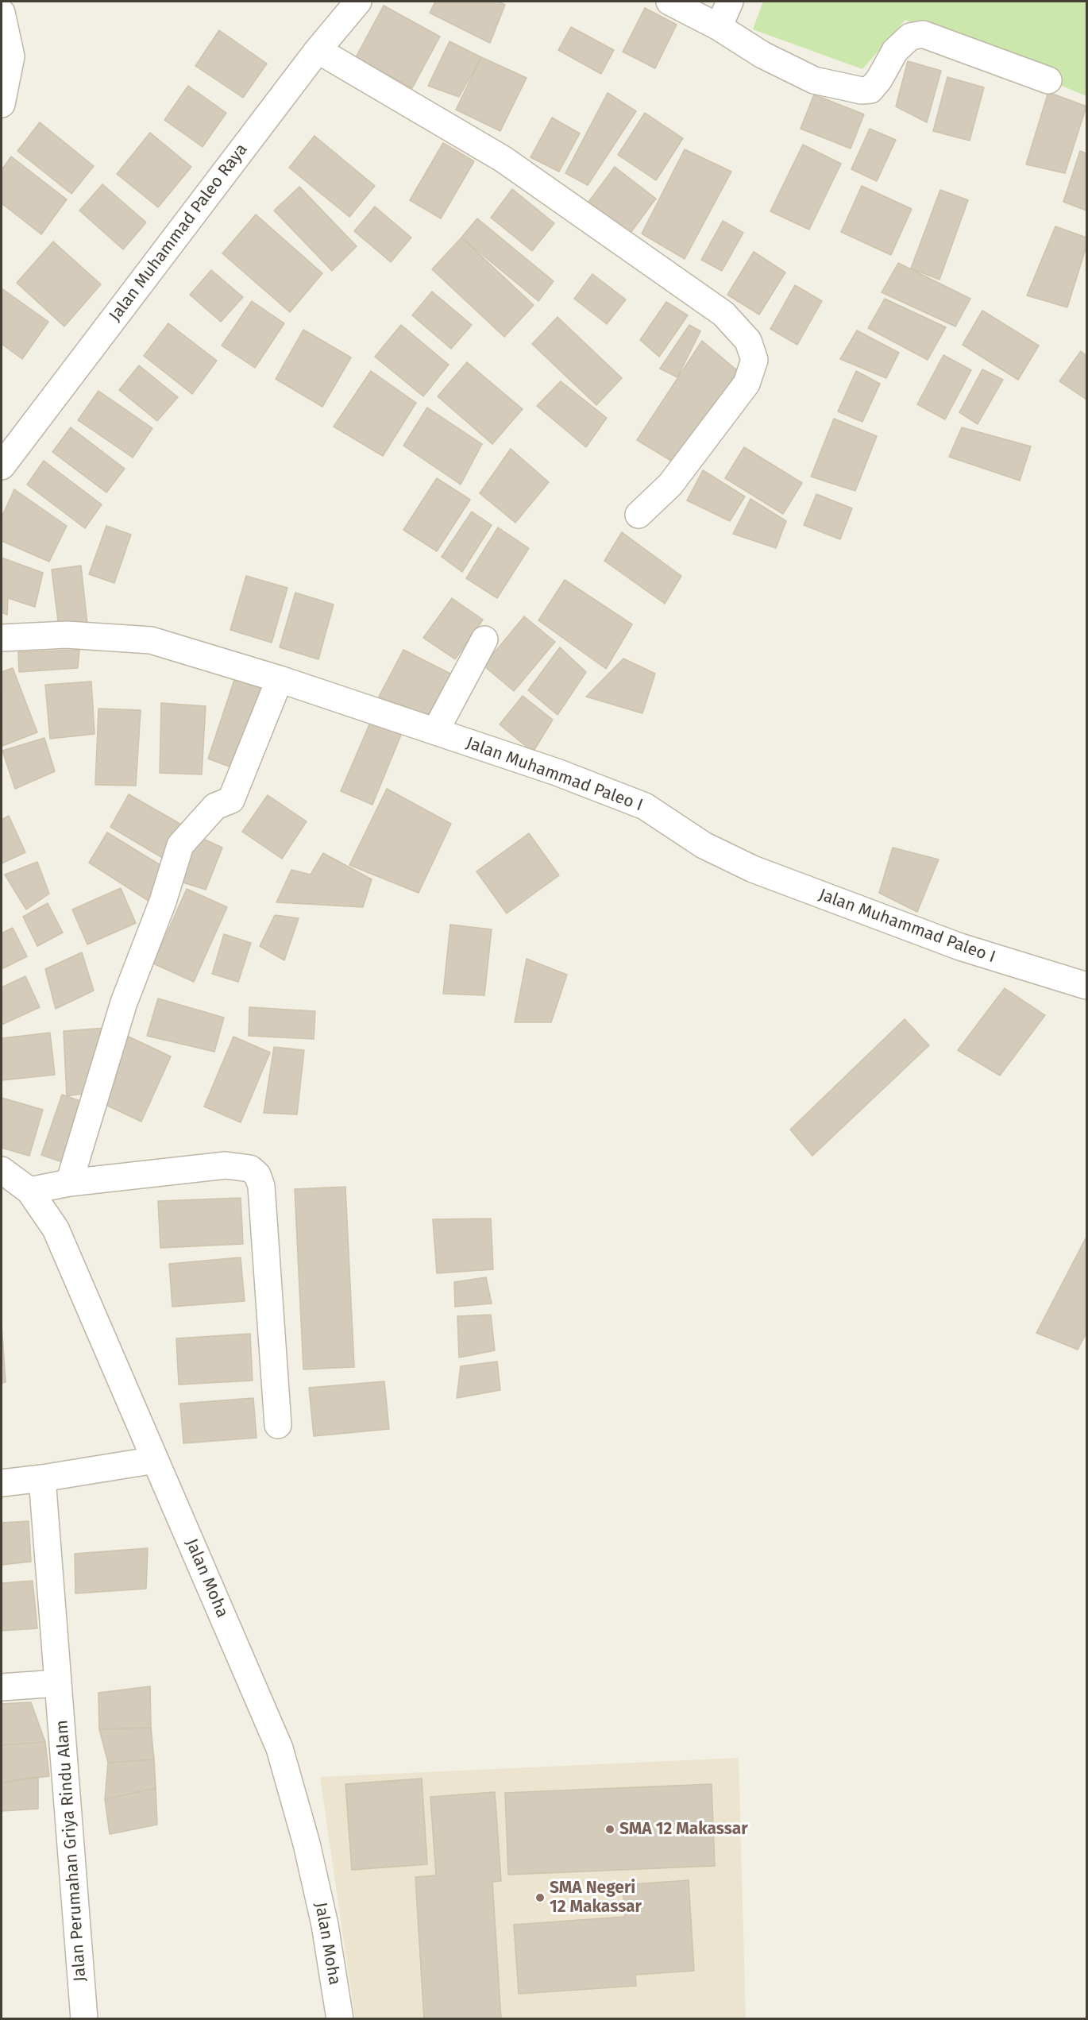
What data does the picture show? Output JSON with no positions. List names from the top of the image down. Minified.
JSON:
{"streets":{"street":["Jalan Muhammad Paleo Raya","Jalan Muhammad Paleo I","Jalan Moha","Jalan Perumahan Griya Rindu Alam"]},"places":["SMA 12 Makassar","SMA Negeri 12 Makassar"]}
